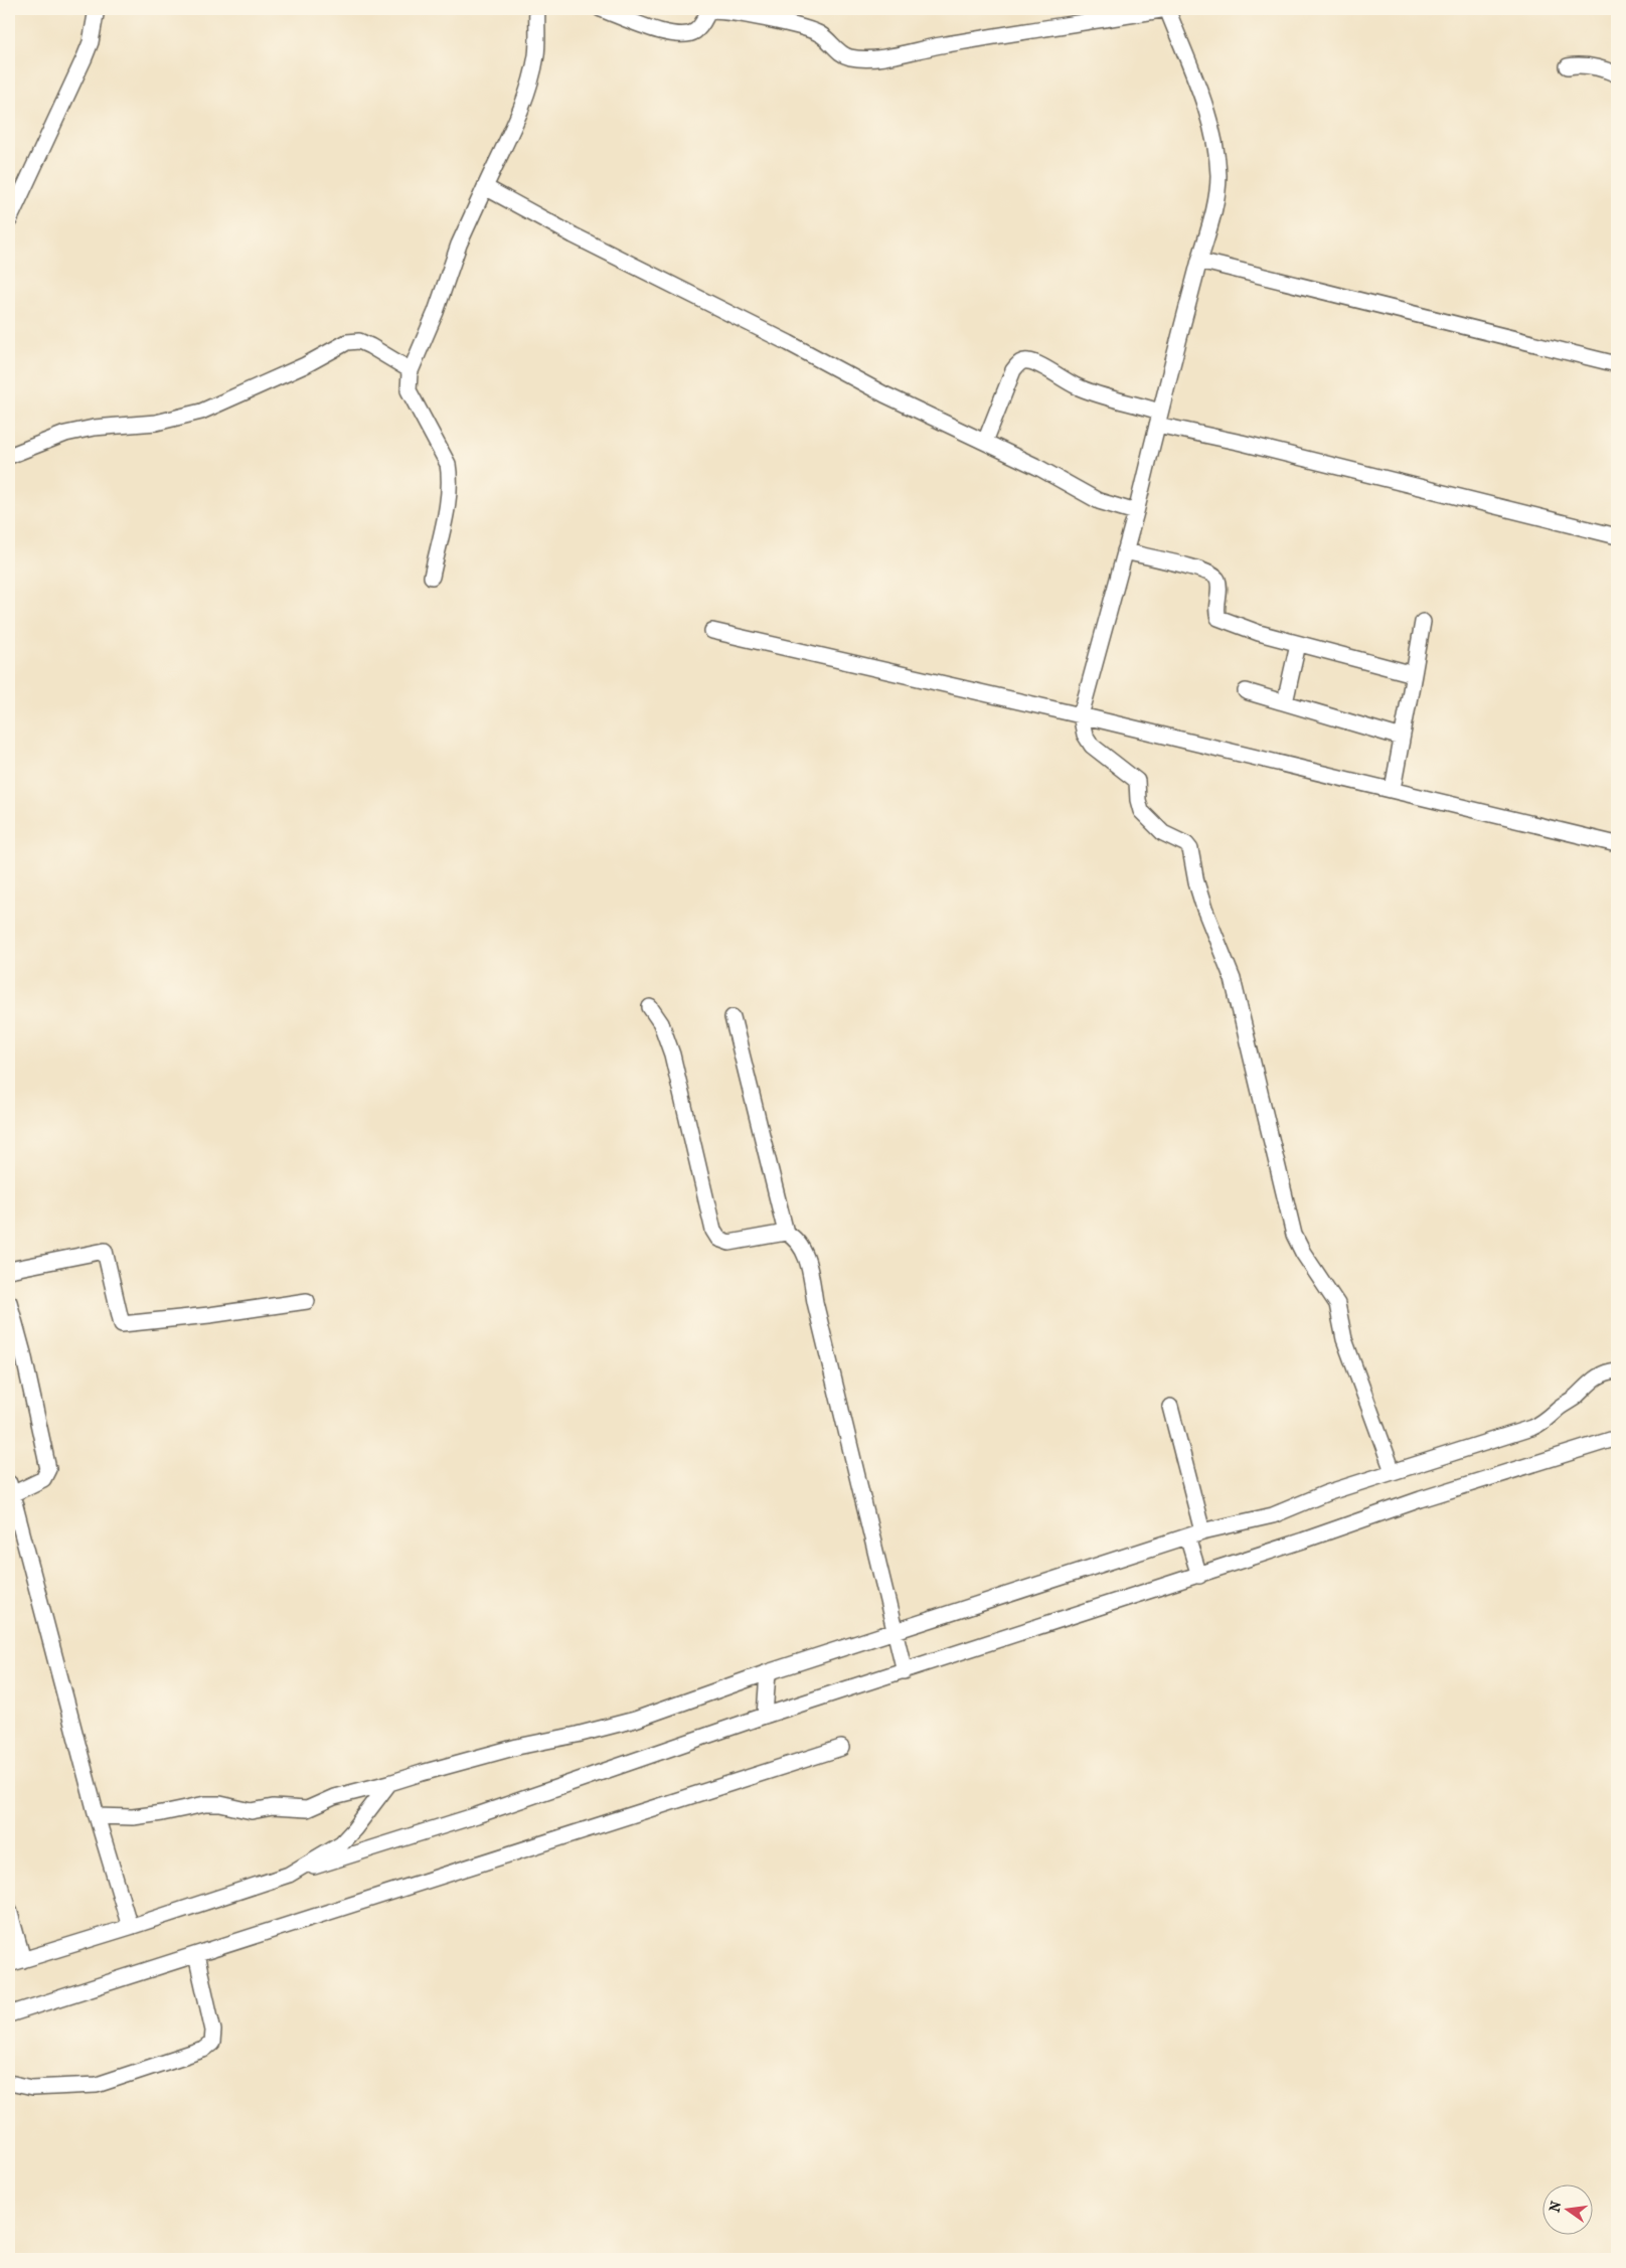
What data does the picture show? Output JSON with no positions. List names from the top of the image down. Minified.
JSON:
{"north":"left"}
